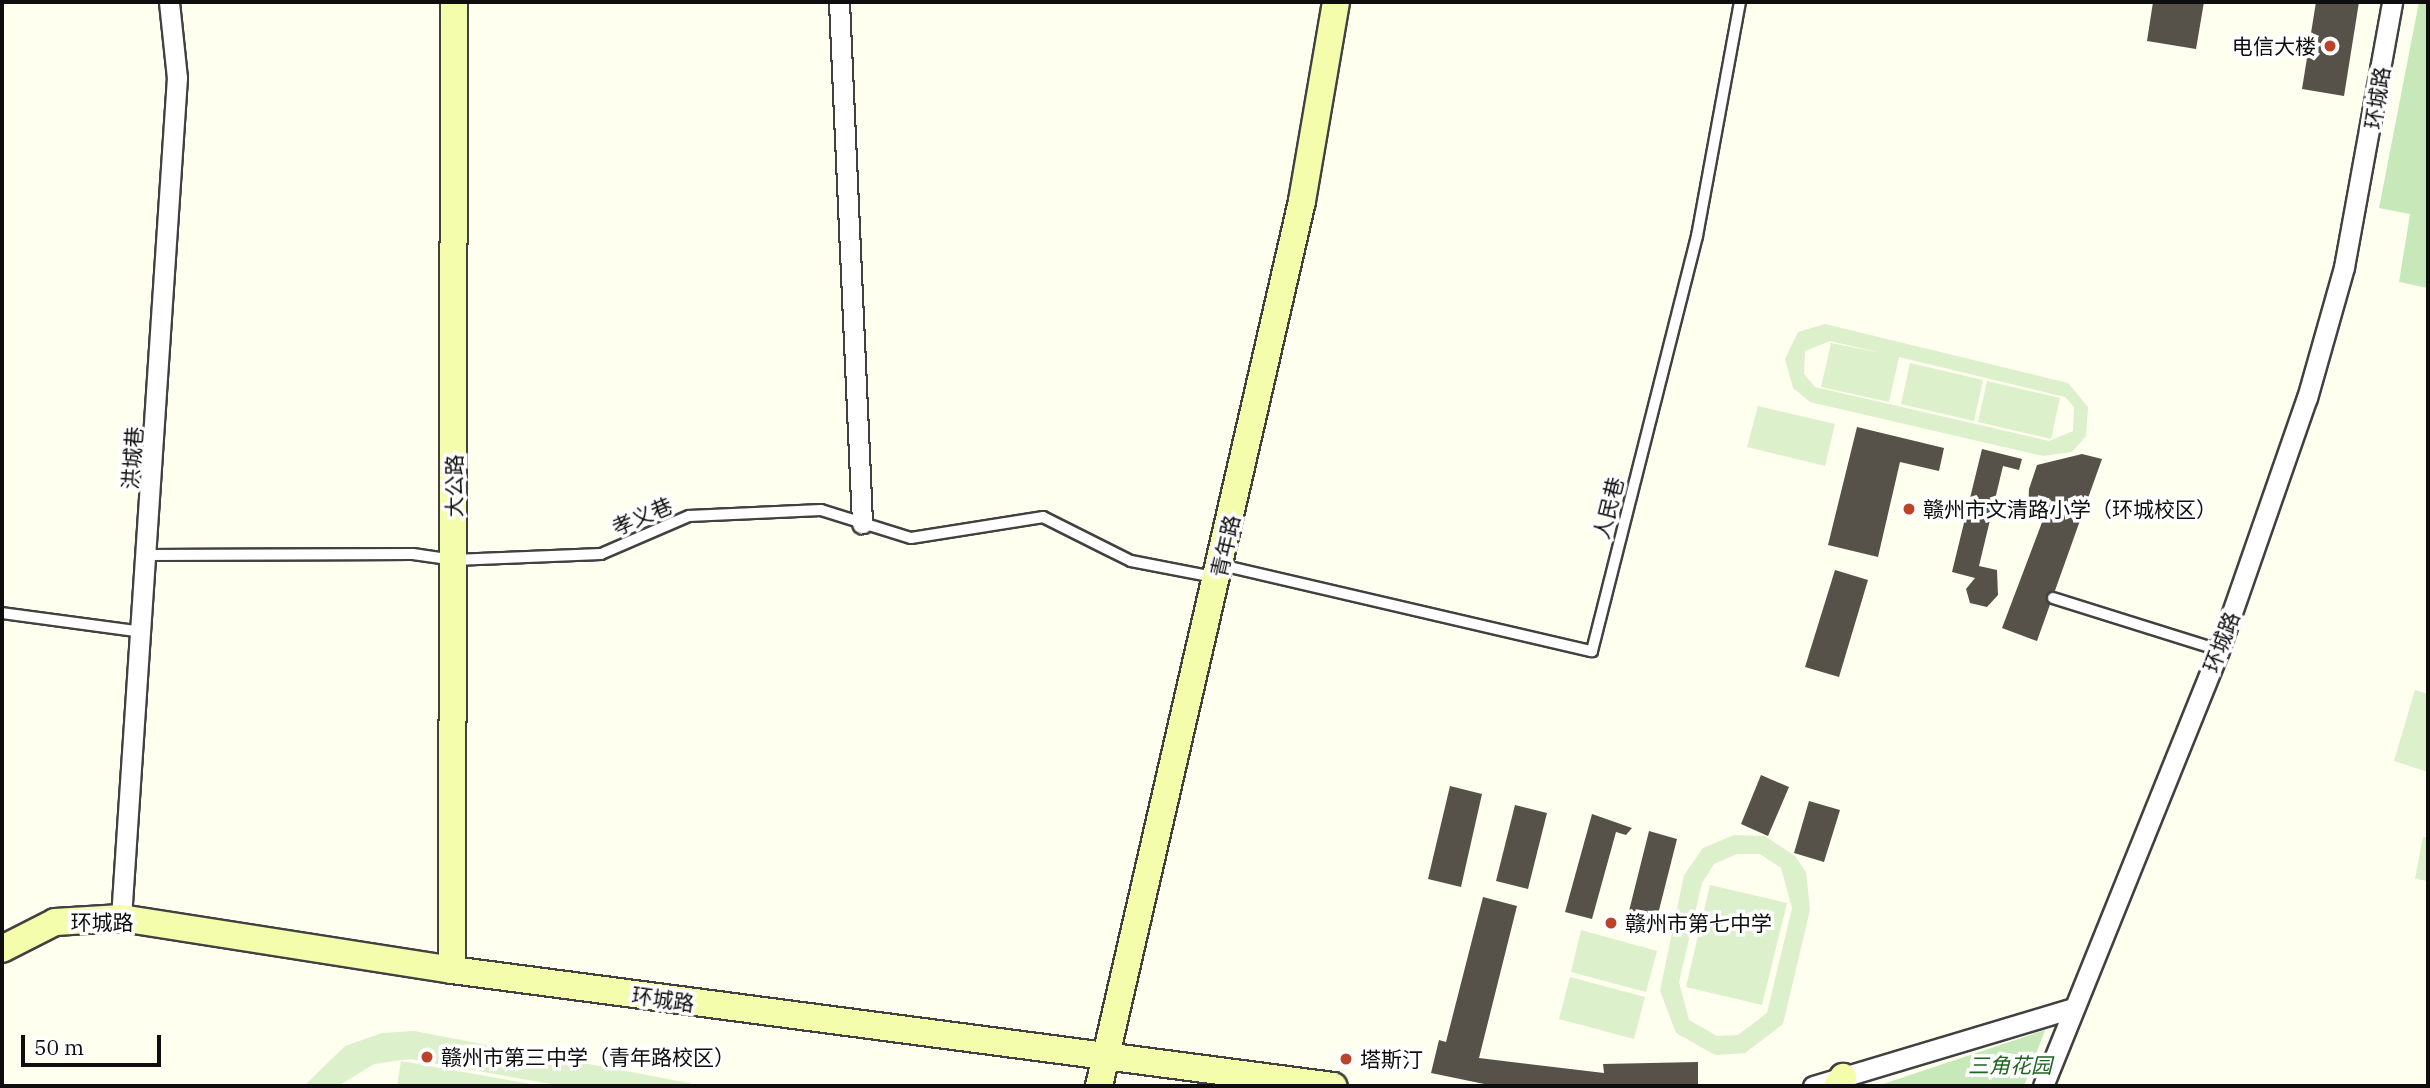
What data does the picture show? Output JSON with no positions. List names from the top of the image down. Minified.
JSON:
{"streets":{"street":["环城路","洪城巷","大公路","青年路"],"lane":["人民巷","孝义巷"]},"crossings":[["环城路","洪城巷"],["环城路","大公路"],["环城路","青年路"],["洪城巷","孝义巷"],["大公路","孝义巷"],["人民巷","孝义巷"],["人民巷","青年路"],["孝义巷","青年路"]],"parks":["三角花园"],"places":["电信大楼","赣州市文清路小学（环城校区）","赣州市第七中学","赣州市第三中学（青年路校区）","塔斯汀"],"scale_bar":"50 m"}
